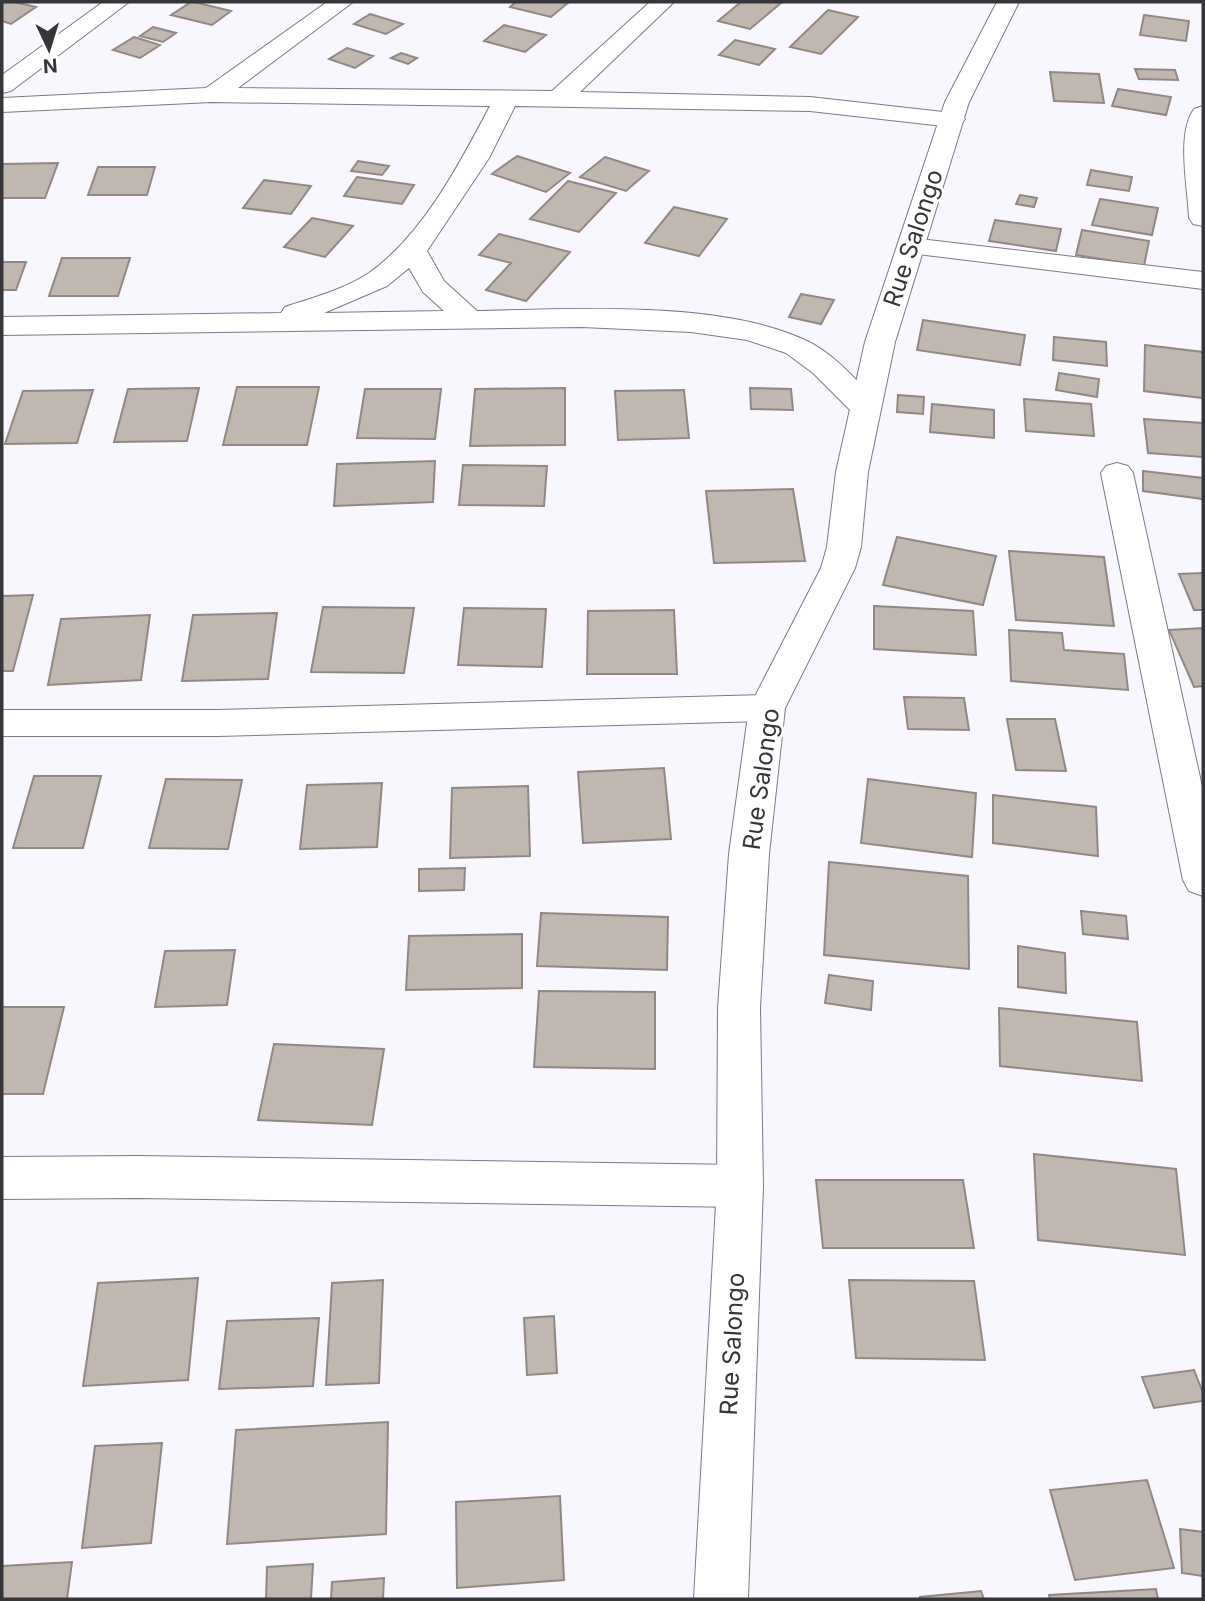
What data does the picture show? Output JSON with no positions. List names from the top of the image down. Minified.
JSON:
{"streets":{"street":["Rue Salongo"]},"north":"bottom"}
